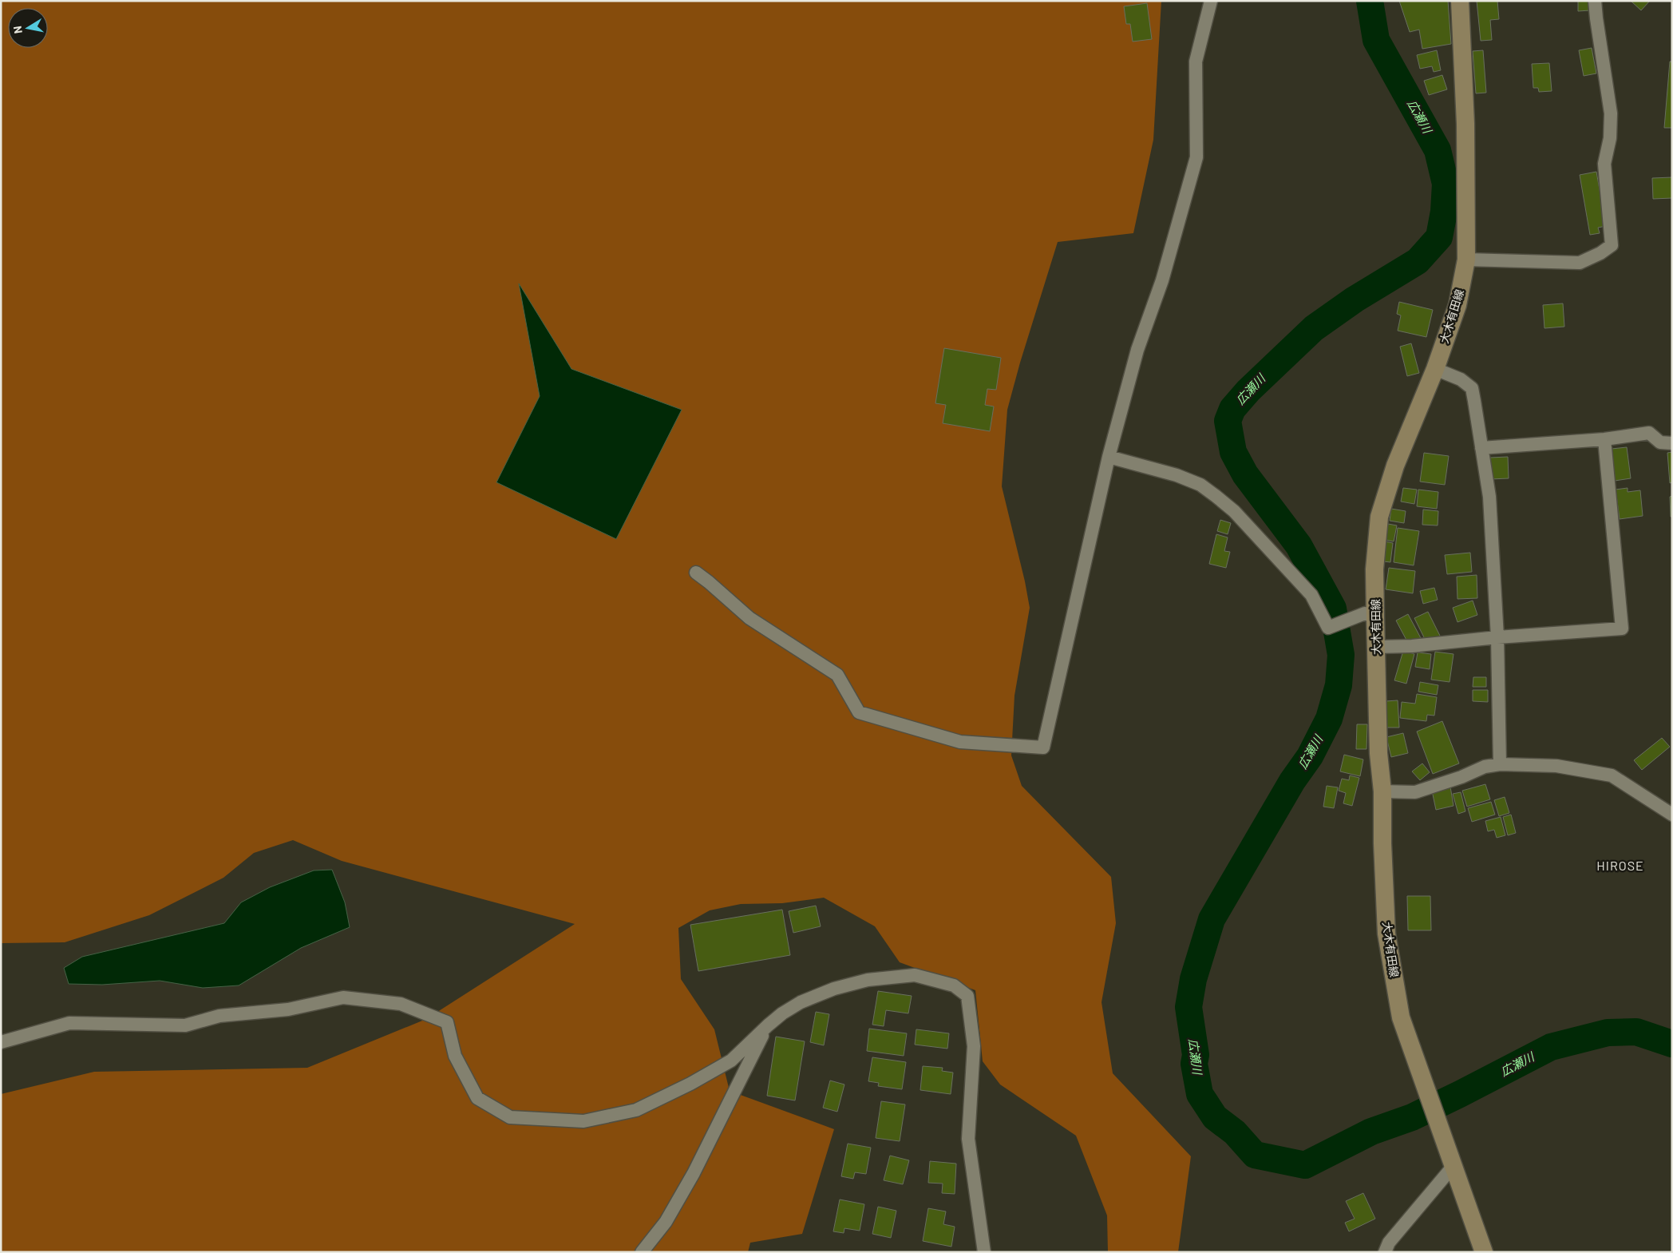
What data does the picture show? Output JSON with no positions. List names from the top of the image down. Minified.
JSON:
{"streets":{"main road":["大木有田線"]},"districts":["HIROSE"],"water":["広瀬川"],"north":"left"}
